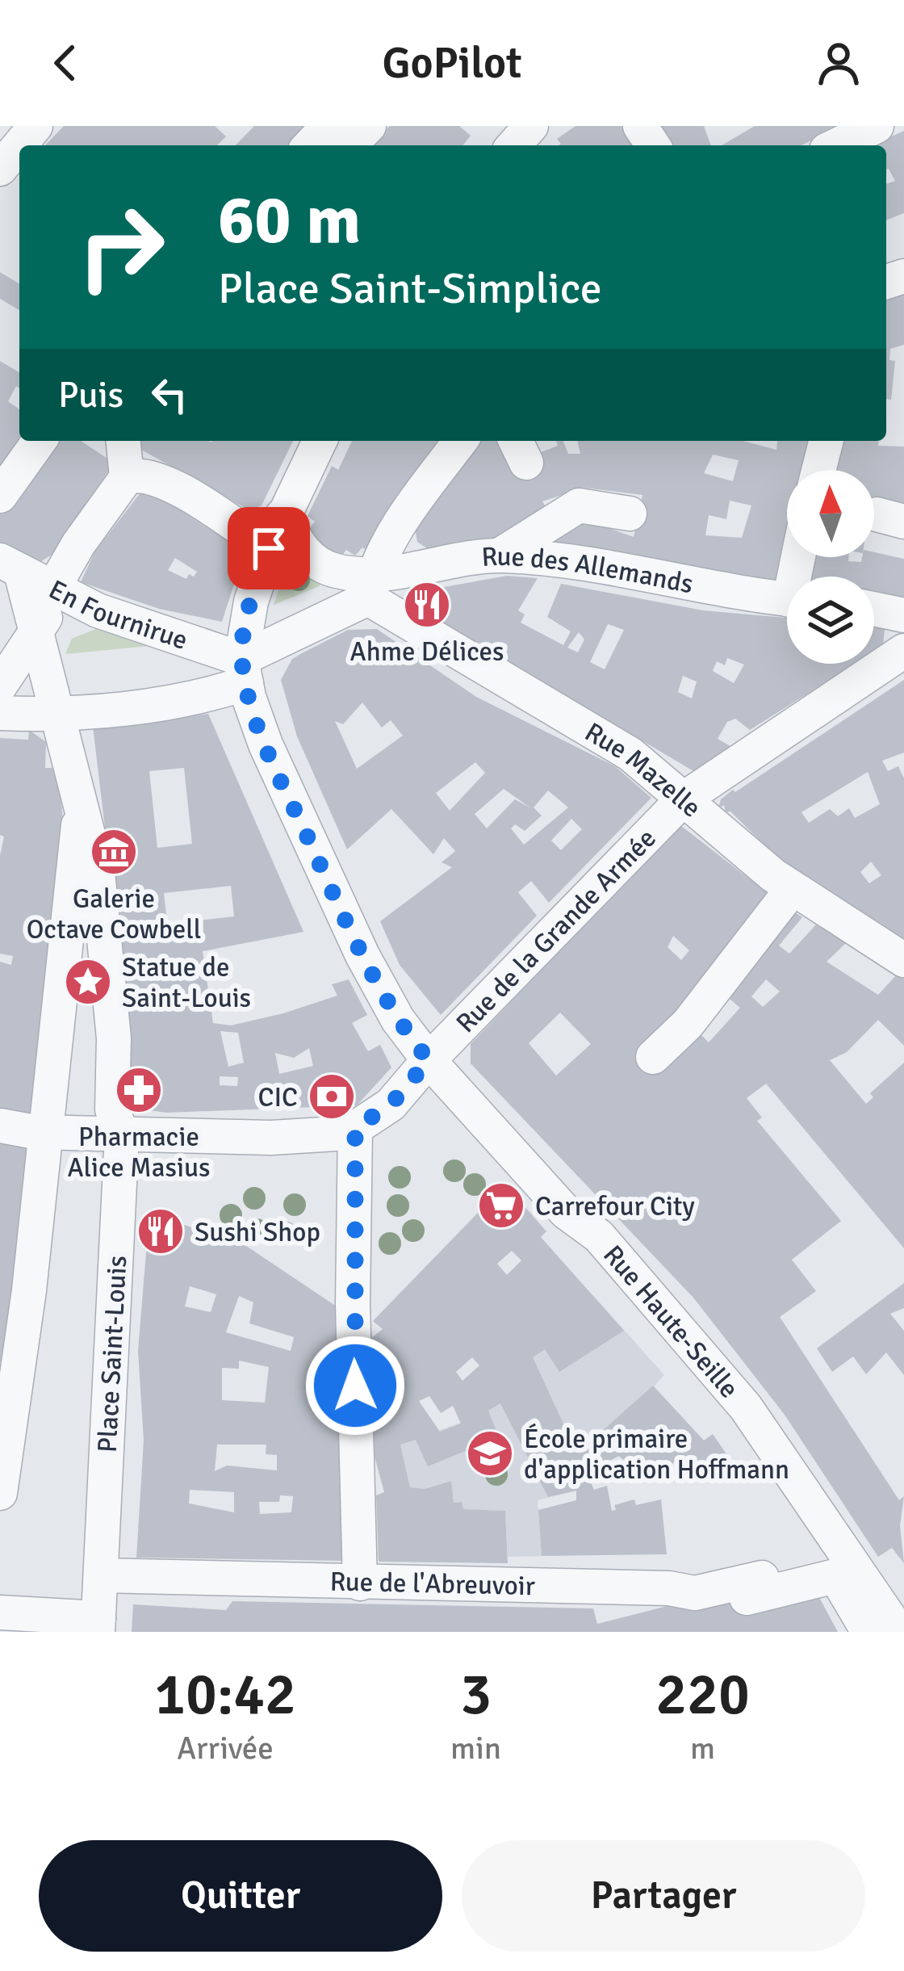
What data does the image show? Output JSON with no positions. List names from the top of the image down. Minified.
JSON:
{"streets":{"street":["Rue des Allemands","En Fournirue","Rue Mazelle","Rue de la Grande Armée","Rue Haute-Seille","Place Saint-Louis","Rue de l'Abreuvoir"]},"crossings":[["Rue des Allemands","Rue Mazelle"],["En Fournirue","Rue Haute-Seille"],["Rue Mazelle","Rue de la Grande Armée"],["Rue de la Grande Armée","Rue Haute-Seille"],["Rue Haute-Seille","Rue de l'Abreuvoir"],["Place Saint-Louis","Rue de l'Abreuvoir"]],"places":{"restaurant":["Ahme Délices","Sushi Shop"],"museum":["Galerie Octave Cowbell"],"place":["Statue de Saint-Louis"],"pharmacy":["Pharmacie Alice Masius"],"bank":["CIC"],"supermarket":["Carrefour City"],"school or university":["École primaire d'application Hoffmann"]},"north":"top","page":{"header":"GoPilot","turn":["60 m","Place Saint-Simplice"],"then":"Puis","eta":["10:42","Arrivée","3","min","220","m"],"buttons":["Quitter","Partager"]}}
